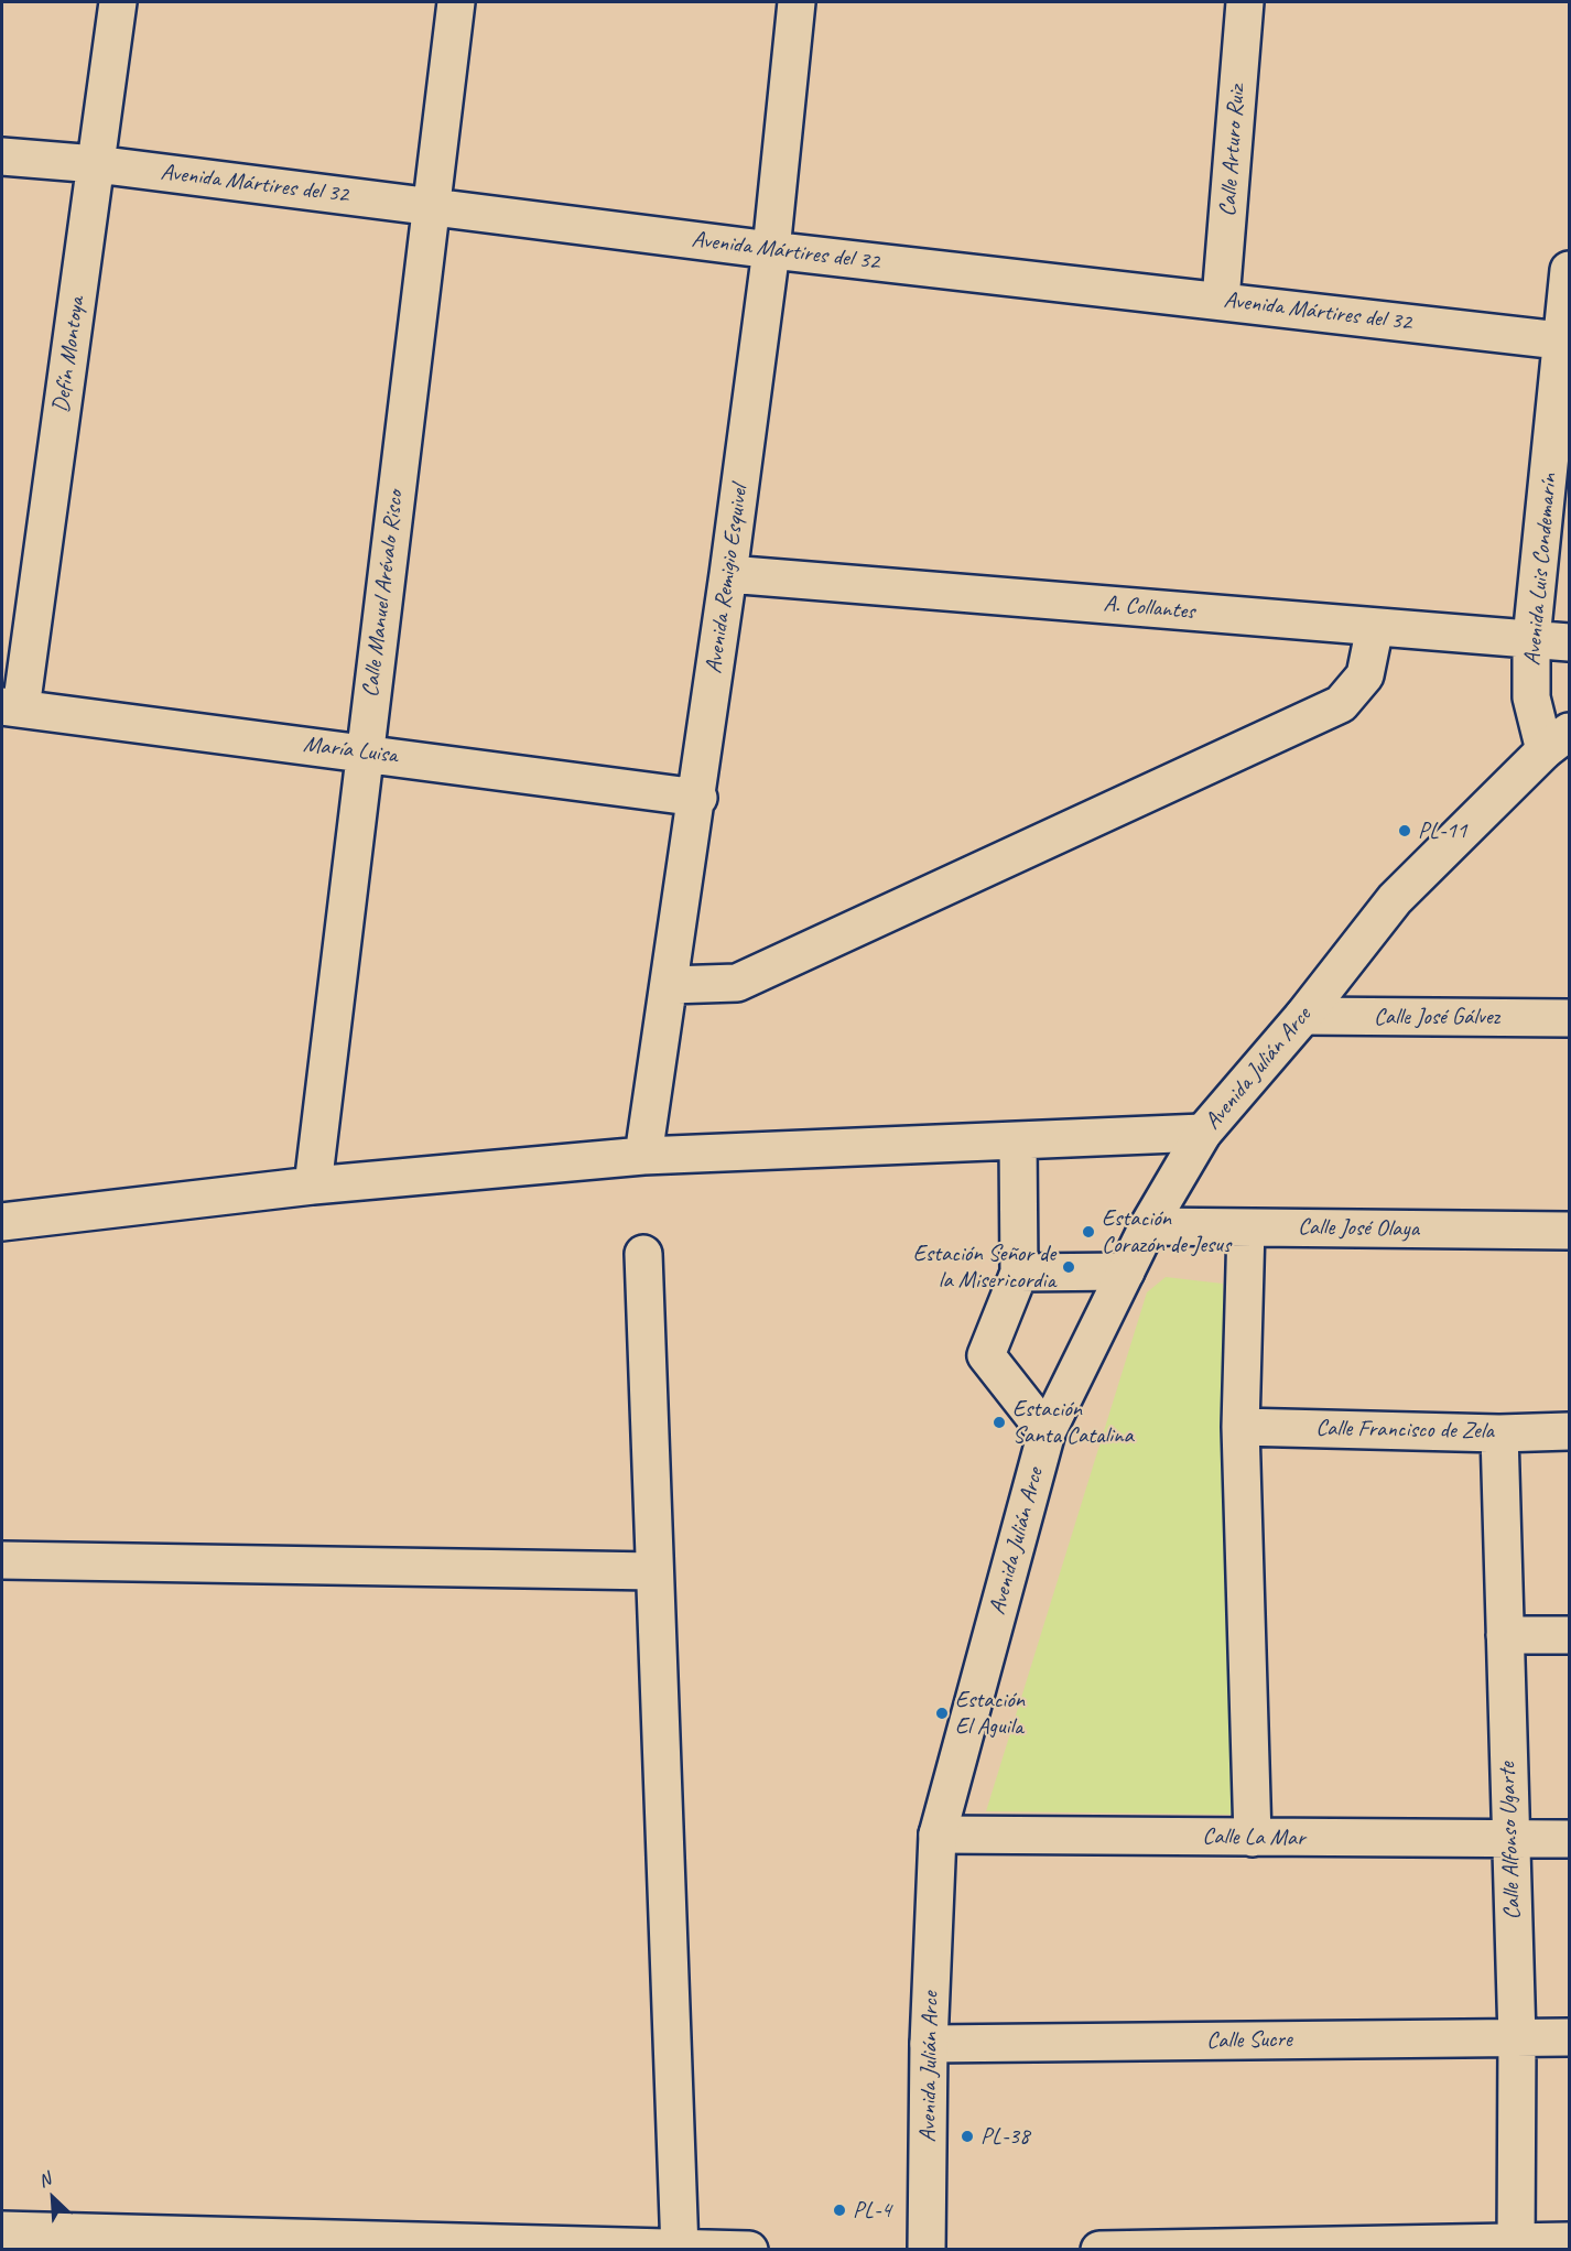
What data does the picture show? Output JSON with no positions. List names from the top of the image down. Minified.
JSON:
{"streets":{"street":["Calle Arturo Ruiz","Avenida Mártires del 32","Defín Montoya","Avenida Luis Condemarín","Avenida Remigio Esquivel","Calle Manuel Arévalo Risco","A. Collantes","María Luisa","Calle José Gálvez","Avenida Julián Arce","Calle José Olaya","Calle Francisco de Zela","Calle La Mar","Calle Alfonso Ugarte","Calle Sucre"]},"crossings":[["Calle Arturo Ruiz","Avenida Mártires del 32"],["Avenida Mártires del 32","Defín Montoya"],["Avenida Mártires del 32","Avenida Luis Condemarín"],["Avenida Mártires del 32","Avenida Remigio Esquivel"],["Avenida Mártires del 32","Calle Manuel Arévalo Risco"],["Defín Montoya","María Luisa"],["Avenida Luis Condemarín","A. Collantes"],["Avenida Luis Condemarín","Avenida Julián Arce"],["Avenida Remigio Esquivel","A. Collantes"],["Avenida Remigio Esquivel","María Luisa"],["Calle Manuel Arévalo Risco","María Luisa"],["Calle José Gálvez","Avenida Julián Arce"],["Avenida Julián Arce","Calle José Olaya"],["Avenida Julián Arce","Calle La Mar"],["Avenida Julián Arce","Calle Sucre"],["Calle Francisco de Zela","Calle Alfonso Ugarte"],["Calle La Mar","Calle Alfonso Ugarte"],["Calle Alfonso Ugarte","Calle Sucre"]],"places":["PL-11","Estación Corazón de Jesus","Estación Señor de la Misericordia","Estación Santa Catalina","Estación El Aguila","PL-38","PL-4"],"north":"top left"}
